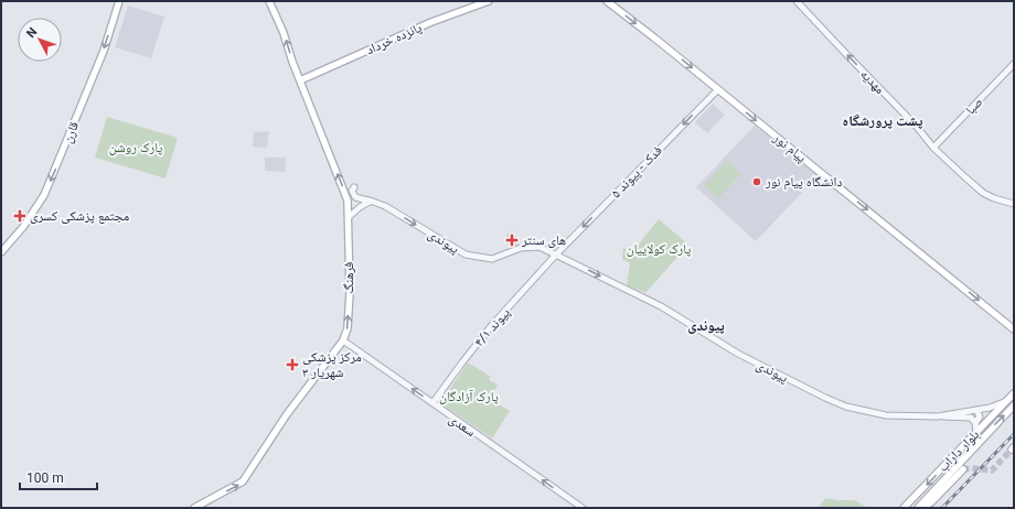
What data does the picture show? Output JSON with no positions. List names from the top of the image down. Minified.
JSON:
{"streets":{"main road":["پانزده خرداد","قارن","پیام نور","فرهنگ","بلوار داراب"],"street":["مهدیه","صبا","فدک - پیوند ۵","پیوندی","پیوند ۴/۱","سعدی"]},"crossings":[["پانزده خرداد","فرهنگ"],["مهدیه","صبا"],["پیام نور","فدک - پیوند ۵"],["فدک - پیوند ۵","پیوندی"],["فدک - پیوند ۵","پیوند ۴/۱"],["پیوندی","پیوند ۴/۱"],["پیوندی","بلوار داراب"],["فرهنگ","سعدی"],["پیوند ۴/۱","سعدی"]],"one_way":["مهدیه","قارن","پیام نور","فدک - پیوند ۵","پیوندی","فرهنگ","سعدی"],"districts":["پشت پرورشگاه","پیوندی"],"parks":["پارک روشن","پارک کولاییان","پارک آزادگان"],"places":{"other":["دانشگاه پیام نور"],"health":["مجتمع پزشکی کسری","های سنتر","مرکز پزشکی شهریار ۳"]},"scale_bar":"100 m","north":"top left"}
